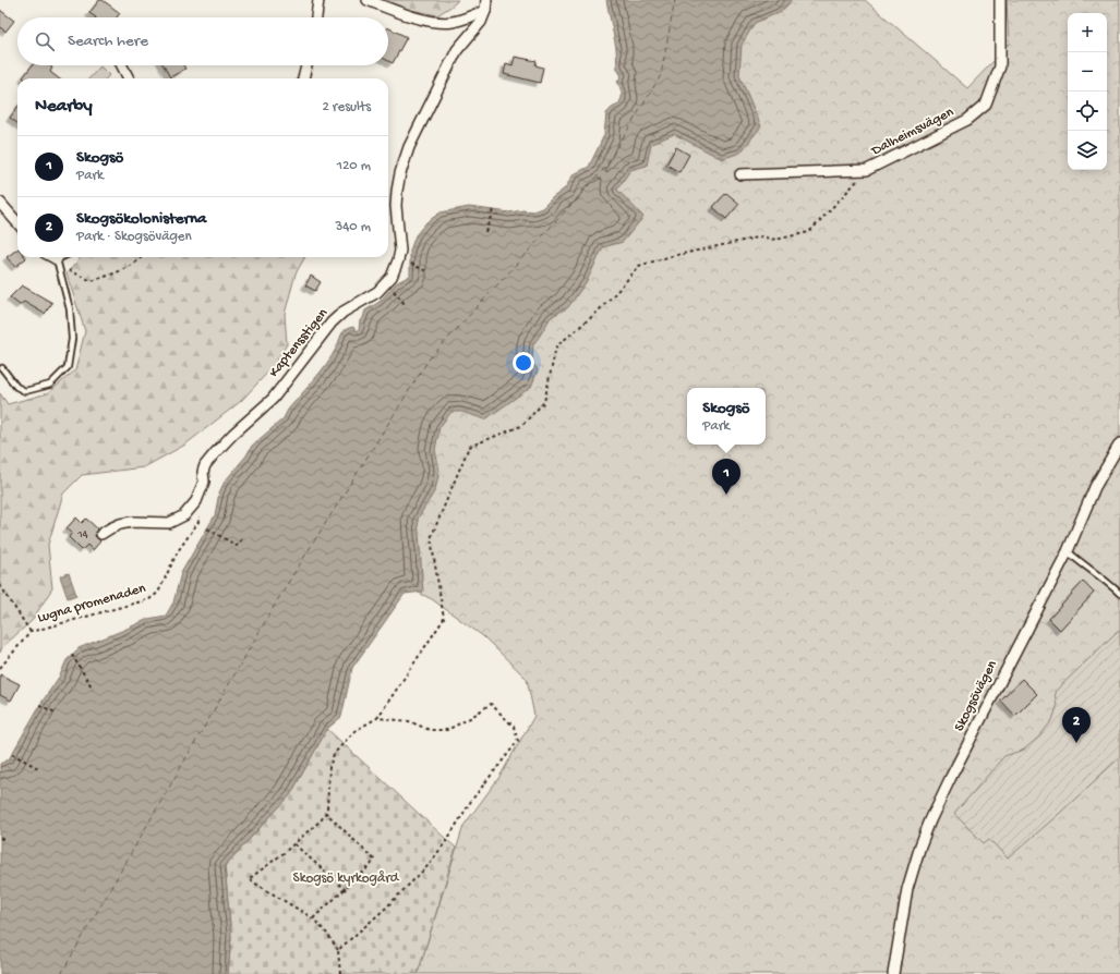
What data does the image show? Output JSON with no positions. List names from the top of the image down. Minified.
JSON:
{"streets":{"street":["Dalheimsvägen","Kaptensstigen","Skogsövägen"],"path":["Lugna promenaden"]},"parks":["Skogsö kyrkogård"],"house_numbers":["14"],"page":{"map_buttons":["+","−"],"search":"Search here","heading":["Nearby","2 results"],"list":[{"mark":"1","name":"Skogsö","note":"Park","value":"120 m"},{"mark":"2","name":"Skogsökolonisterna","note":"Park · Skogsövägen","value":"340 m"}],"popup":["Skogsö","Park"],"pins":["1","2"]}}
